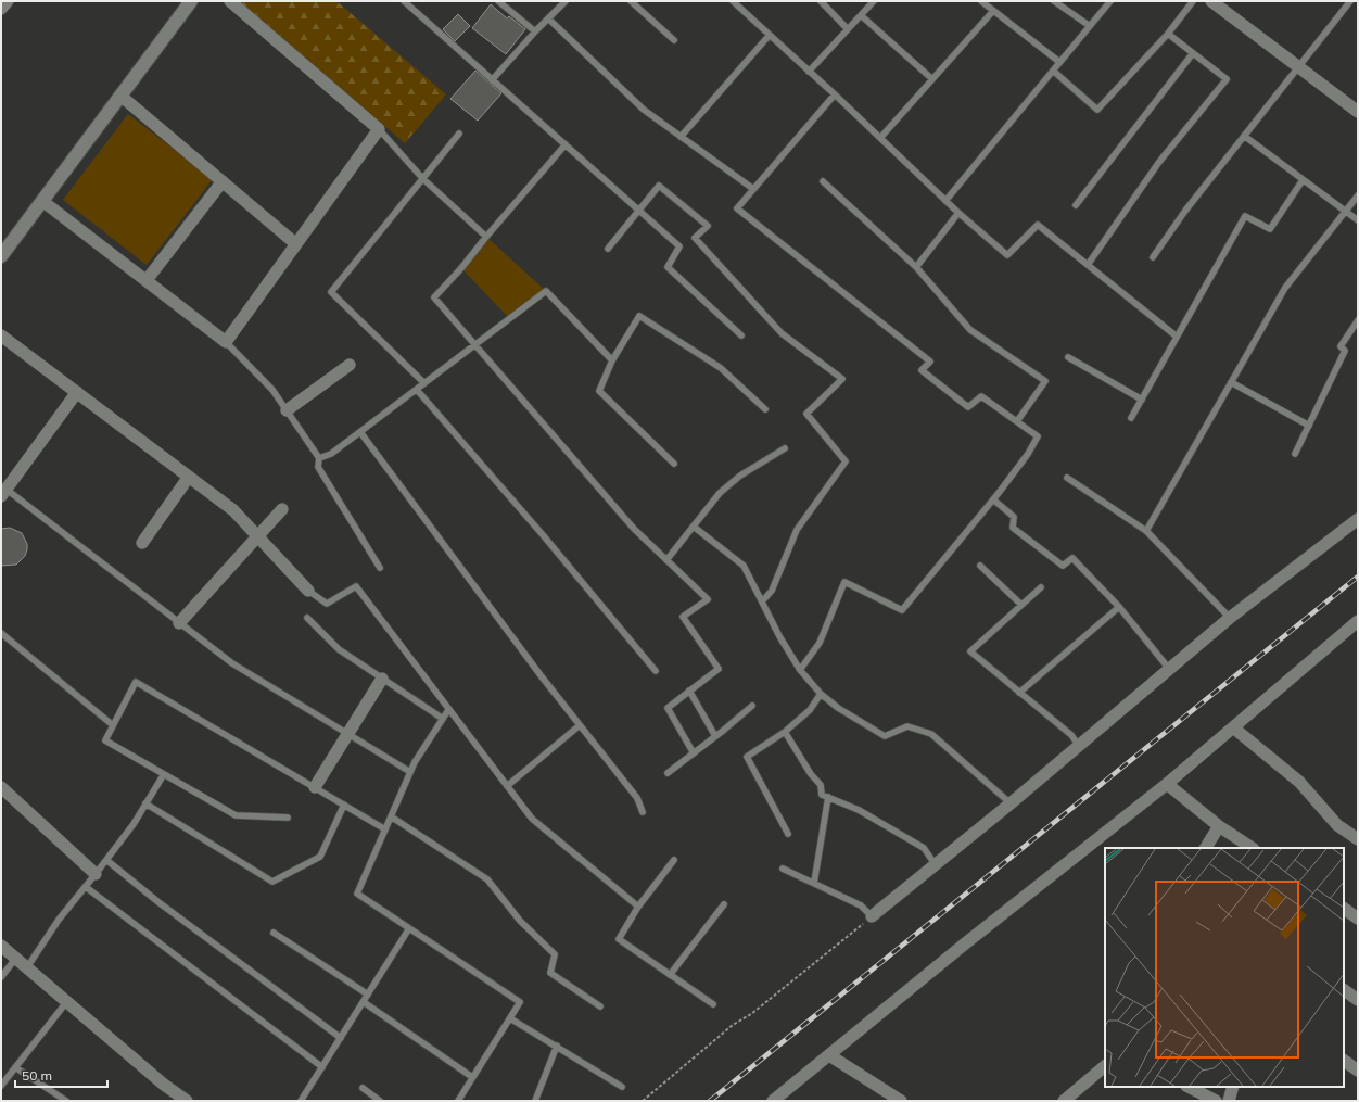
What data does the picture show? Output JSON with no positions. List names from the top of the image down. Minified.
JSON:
{"scale_bar":"50 m"}
